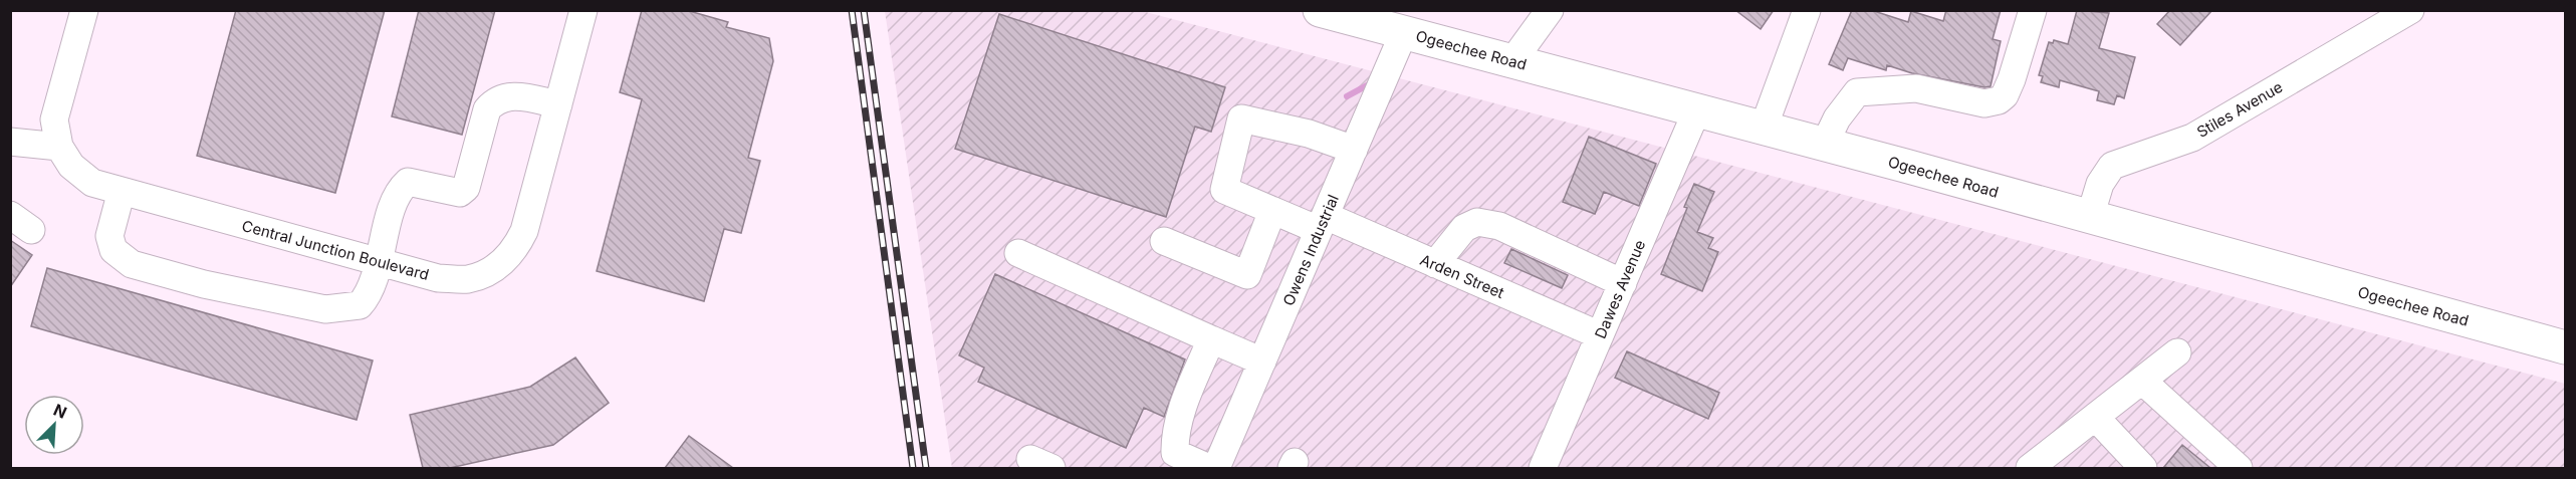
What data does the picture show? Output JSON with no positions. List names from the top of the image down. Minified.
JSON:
{"streets":{"main road":["Ogeechee Road"],"street":["Stiles Avenue","Central Junction Boulevard","Owens Industrial","Arden Street","Dawes Avenue"]},"crossings":[["Ogeechee Road","Stiles Avenue"],["Ogeechee Road","Owens Industrial"],["Ogeechee Road","Dawes Avenue"],["Owens Industrial","Arden Street"],["Arden Street","Dawes Avenue"]],"north":"top right"}
